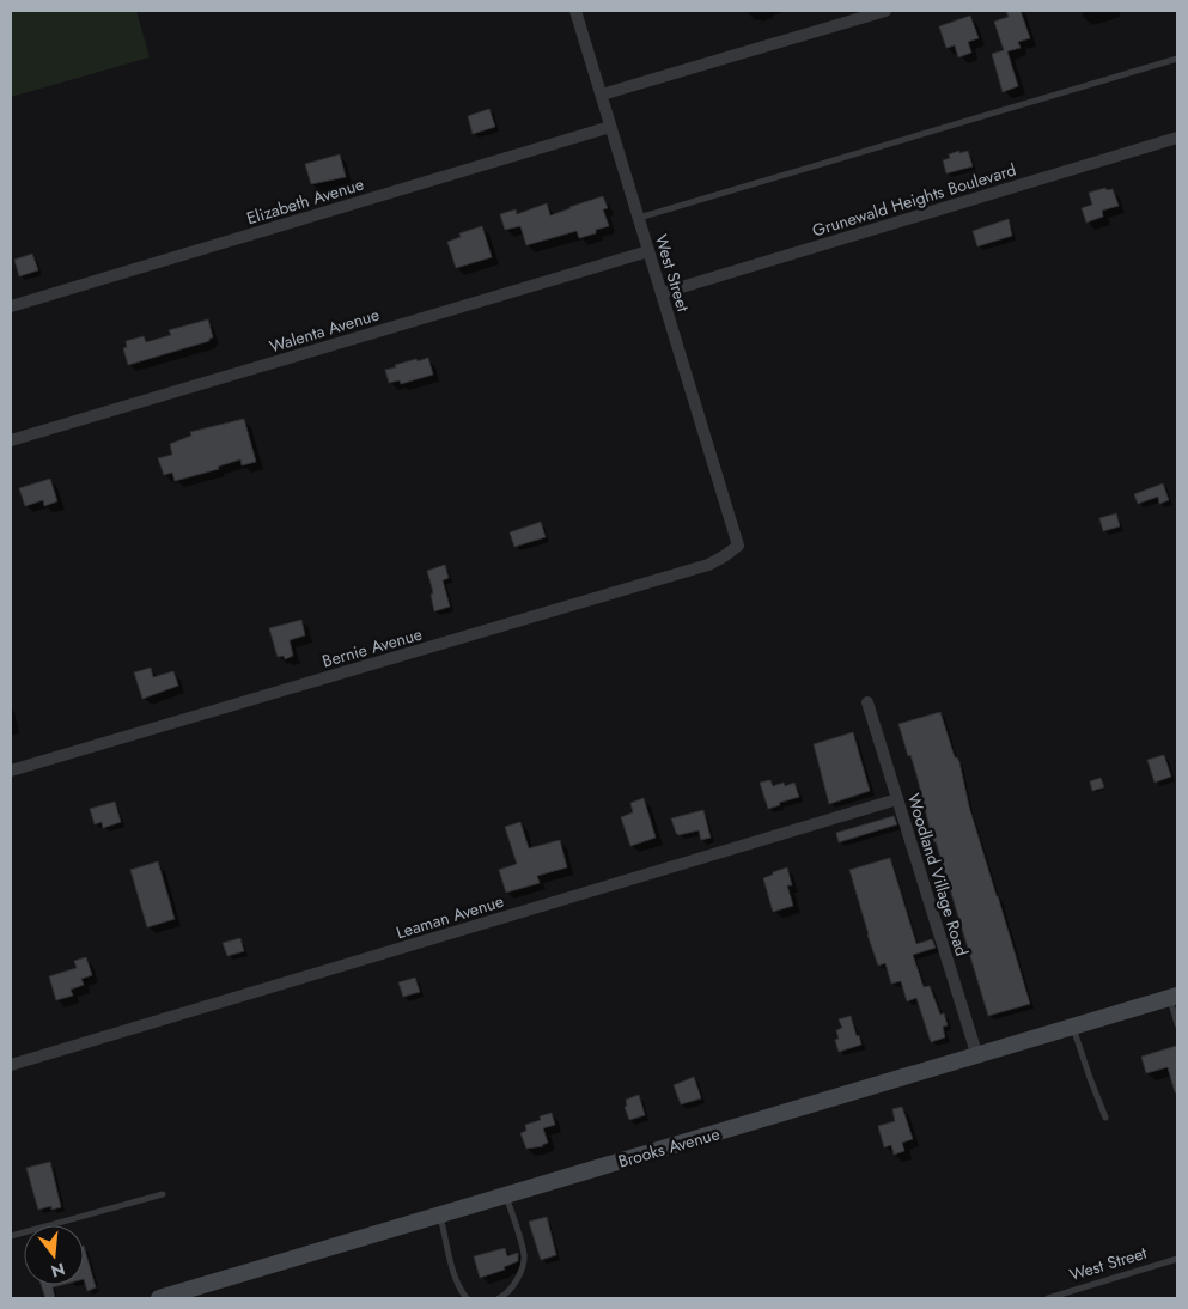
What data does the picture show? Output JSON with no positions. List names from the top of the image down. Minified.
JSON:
{"streets":{"street":["Grunewald Heights Boulevard","Elizabeth Avenue","West Street","Walenta Avenue","Bernie Avenue","Woodland Village Road","Leaman Avenue","Brooks Avenue"]},"crossings":[["Grunewald Heights Boulevard","West Street"],["Elizabeth Avenue","West Street"],["West Street","Walenta Avenue"],["West Street","Bernie Avenue"],["Woodland Village Road","Leaman Avenue"],["Woodland Village Road","Brooks Avenue"]],"north":"bottom"}
